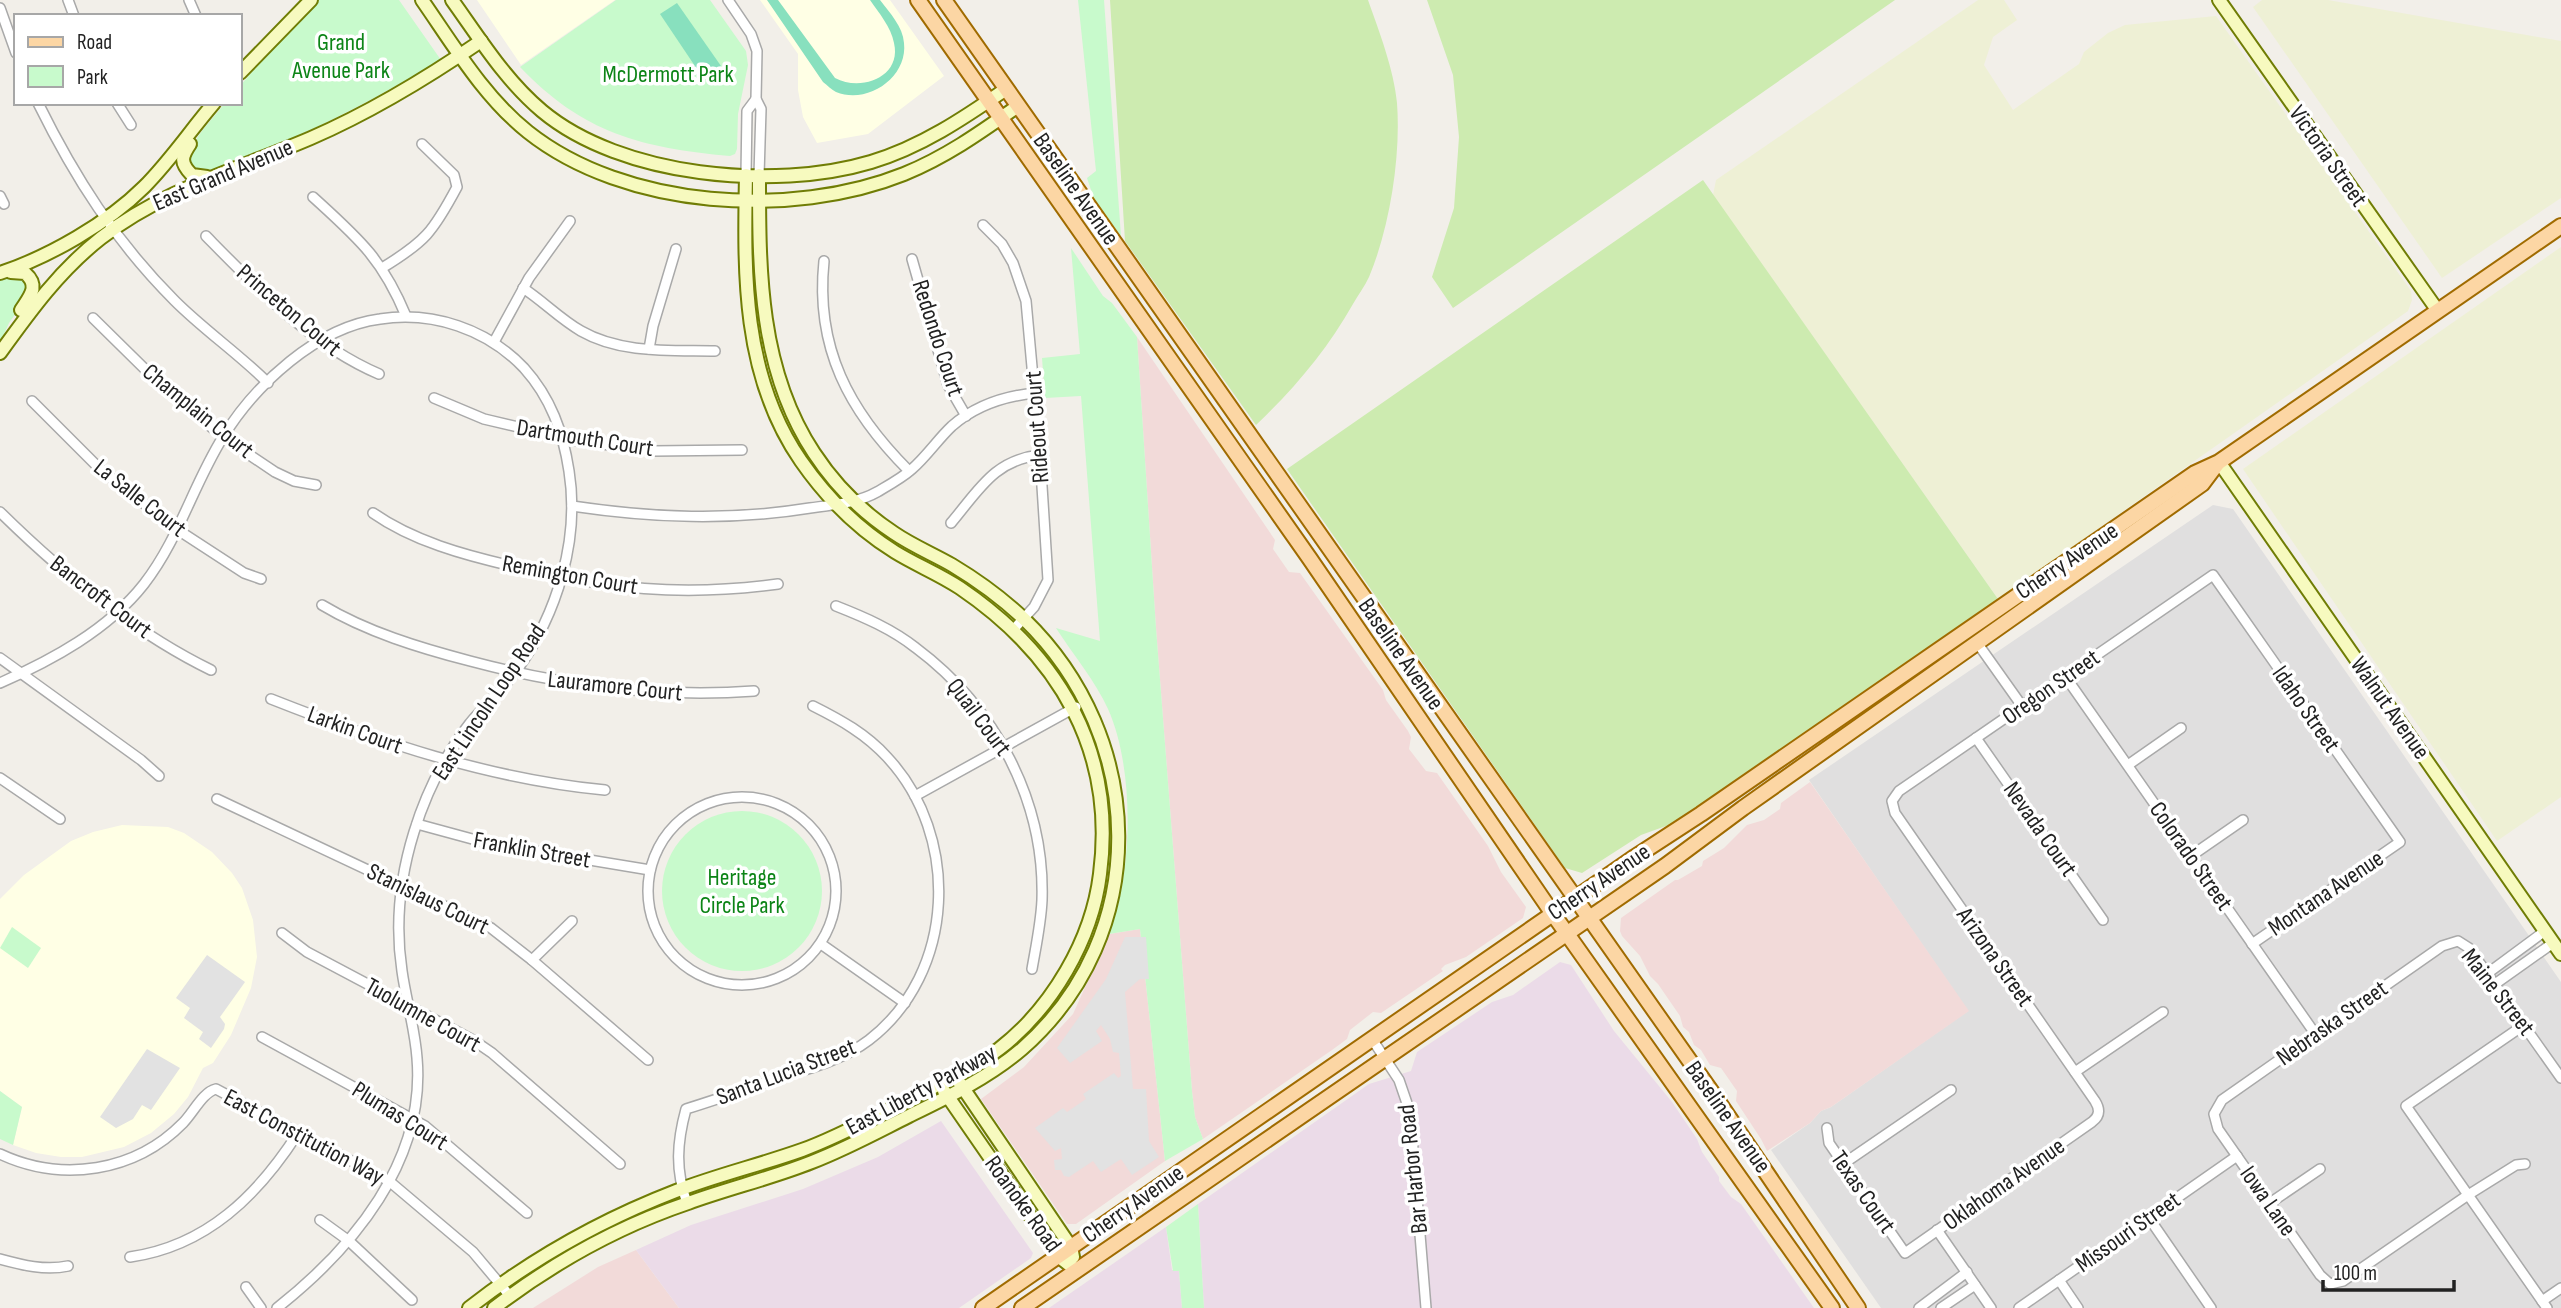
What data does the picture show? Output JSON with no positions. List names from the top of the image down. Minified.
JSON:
{"streets":{"main road":["Baseline Avenue","Cherry Avenue"],"street":["Victoria Street","East Grand Avenue","Princeton Court","Redondo Court","Champlain Court","Rideout Court","Dartmouth Court","La Salle Court","Remington Court","Bancroft Court","Lauramore Court","Oregon Street","East Lincoln Loop Road","Walnut Avenue","Idaho Street","Quail Court","Larkin Court","Nevada Court","Franklin Street","Colorado Street","Montana Avenue","Stanislaus Court","Arizona Street","Maine Street","Tuolumne Court","Nebraska Street","Santa Lucia Street","East Liberty Parkway","Plumas Court","East Constitution Way","Bar Harbor Road","Oklahoma Avenue","Texas Court","Iowa Lane","Roanoke Road","Missouri Street"]},"crossings":[["Victoria Street","Cherry Avenue"],["Baseline Avenue","Cherry Avenue"],["Princeton Court","East Lincoln Loop Road"],["Champlain Court","East Lincoln Loop Road"],["Rideout Court","East Liberty Parkway"],["Dartmouth Court","East Lincoln Loop Road"],["La Salle Court","East Lincoln Loop Road"],["Cherry Avenue","Walnut Avenue"],["Cherry Avenue","Bar Harbor Road"],["Cherry Avenue","Roanoke Road"],["Remington Court","East Lincoln Loop Road"],["Bancroft Court","East Lincoln Loop Road"],["Lauramore Court","East Lincoln Loop Road"],["Oregon Street","Idaho Street"],["Oregon Street","Nevada Court"],["Oregon Street","Colorado Street"],["Oregon Street","Arizona Street"],["East Lincoln Loop Road","Larkin Court"],["East Lincoln Loop Road","Franklin Street"],["East Lincoln Loop Road","Stanislaus Court"],["East Lincoln Loop Road","Tuolumne Court"],["East Lincoln Loop Road","Plumas Court"],["East Lincoln Loop Road","East Constitution Way"],["Idaho Street","Montana Avenue"],["Colorado Street","Montana Avenue"],["Colorado Street","Nebraska Street"],["Arizona Street","Oklahoma Avenue"],["Maine Street","Nebraska Street"],["Nebraska Street","Iowa Lane"],["Santa Lucia Street","East Liberty Parkway"],["East Liberty Parkway","East Constitution Way"],["East Liberty Parkway","Roanoke Road"],["Oklahoma Avenue","Texas Court"],["Iowa Lane","Missouri Street"]],"parks":["Grand Avenue Park","McDermott Park","Heritage Circle Park"],"legend":["Road","Park"],"scale_bar":"100 m"}
